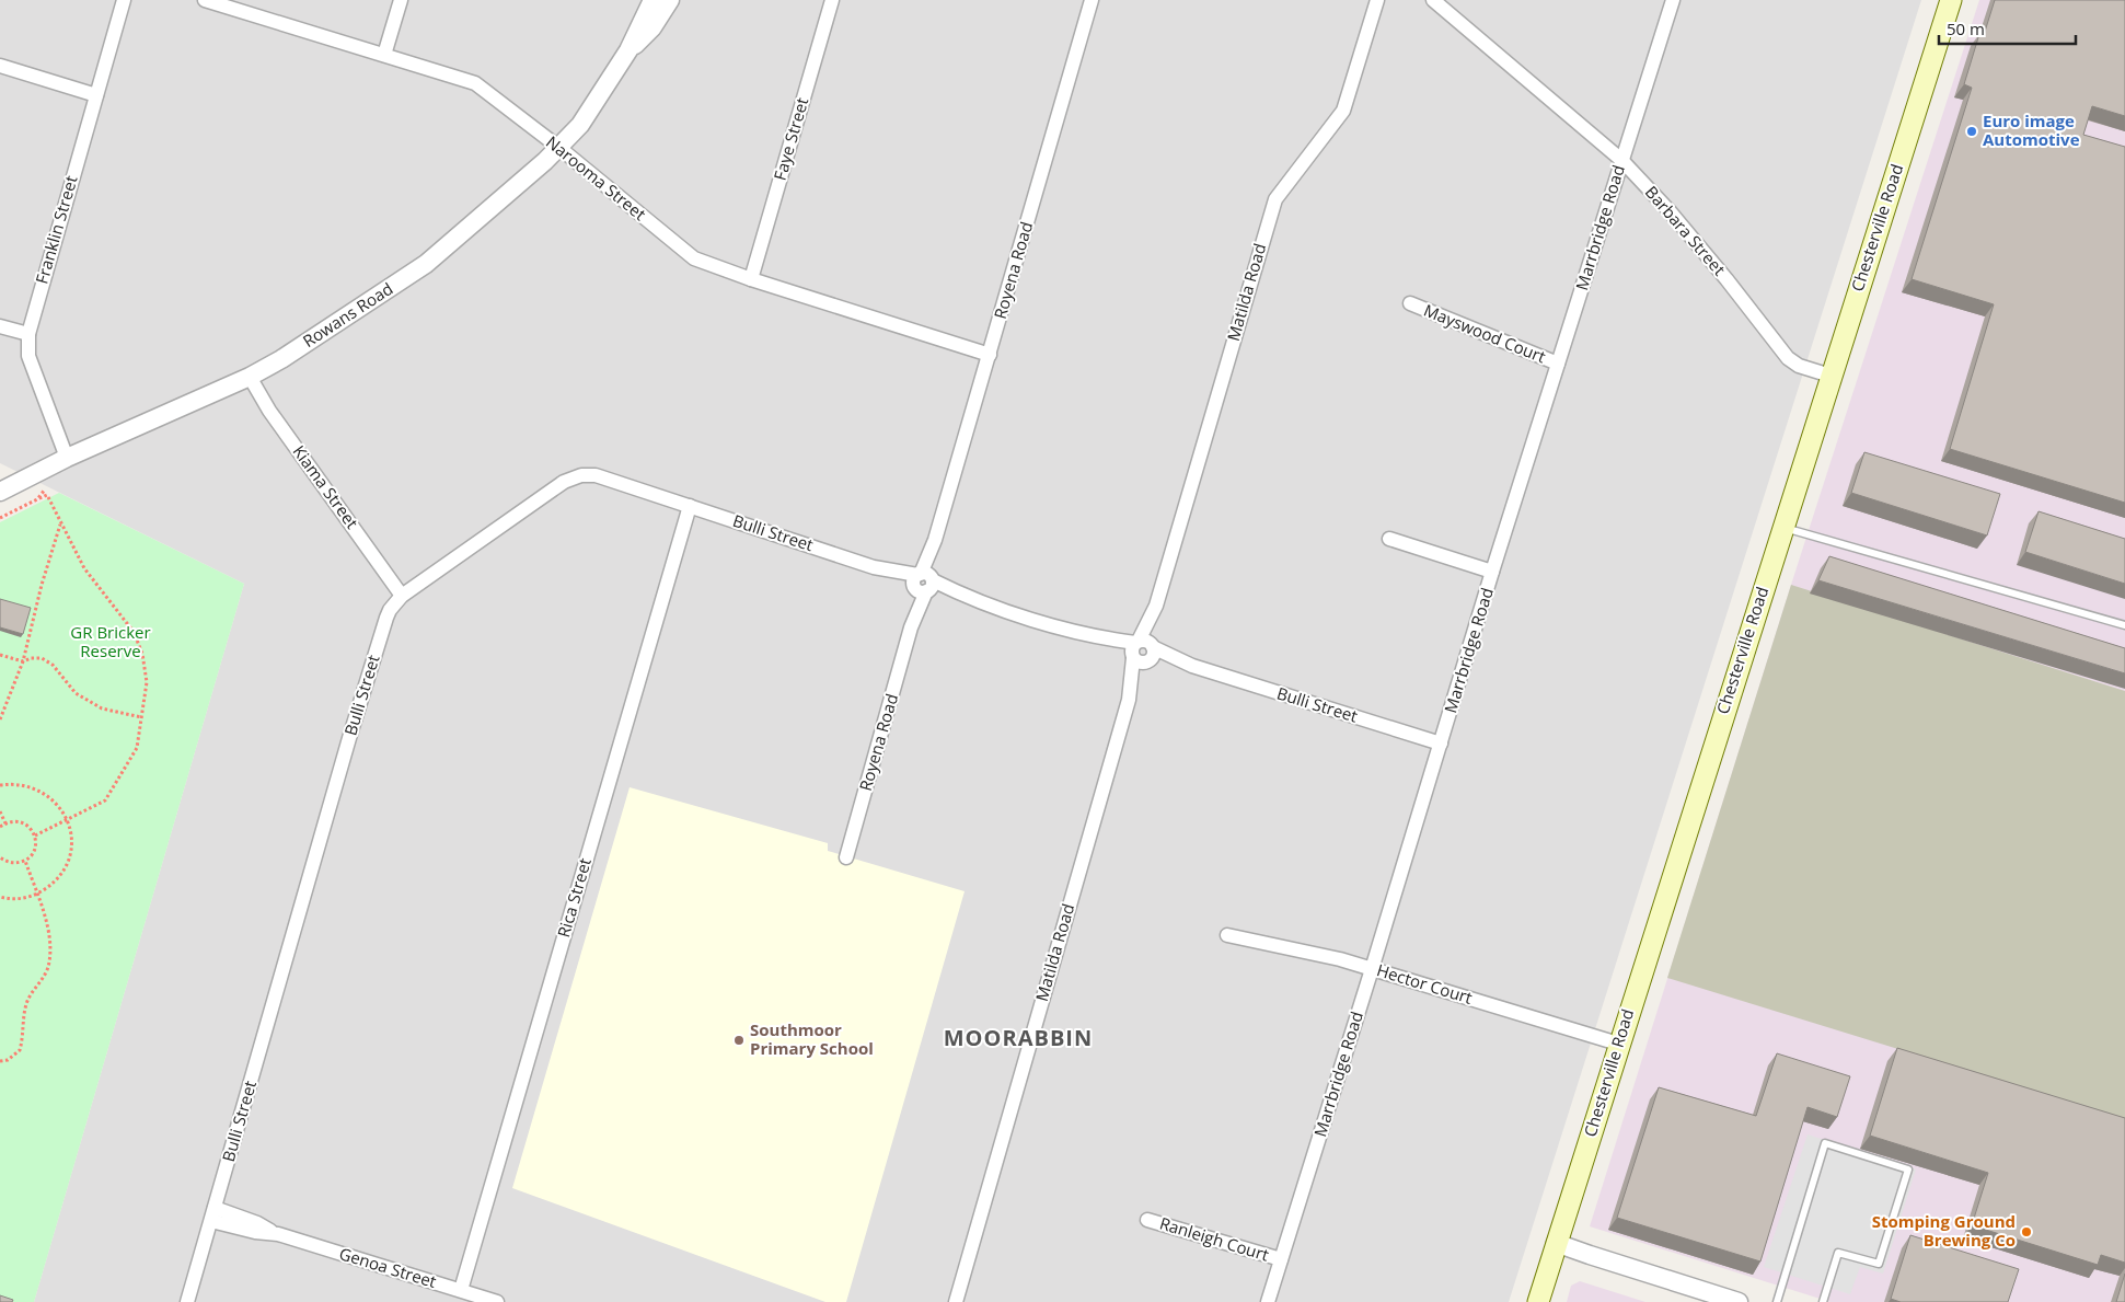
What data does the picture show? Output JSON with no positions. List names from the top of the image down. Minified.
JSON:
{"streets":{"main road":["Chesterville Road"],"street":["Faye Street","Narooma Street","Marrbridge Road","Franklin Street","Barbara Street","Royena Road","Matilda Road","Rowans Road","Mayswood Court","Kiama Street","Bulli Street","Rica Street","Hector Court","Ranleigh Court","Genoa Street"]},"crossings":[["Faye Street","Narooma Street"],["Narooma Street","Royena Road"],["Narooma Street","Rowans Road"],["Marrbridge Road","Barbara Street"],["Marrbridge Road","Mayswood Court"],["Marrbridge Road","Bulli Street"],["Marrbridge Road","Hector Court"],["Marrbridge Road","Ranleigh Court"],["Chesterville Road","Barbara Street"],["Chesterville Road","Hector Court"],["Franklin Street","Rowans Road"],["Royena Road","Bulli Street"],["Matilda Road","Bulli Street"],["Rowans Road","Kiama Street"],["Kiama Street","Bulli Street"],["Bulli Street","Rica Street"],["Bulli Street","Genoa Street"],["Rica Street","Genoa Street"]],"districts":["MOORABBIN"],"parks":["GR Bricker Reserve"],"places":["Euro image Automotive","Southmoor Primary School","Stomping Ground Brewing Co"],"scale_bar":"50 m"}
